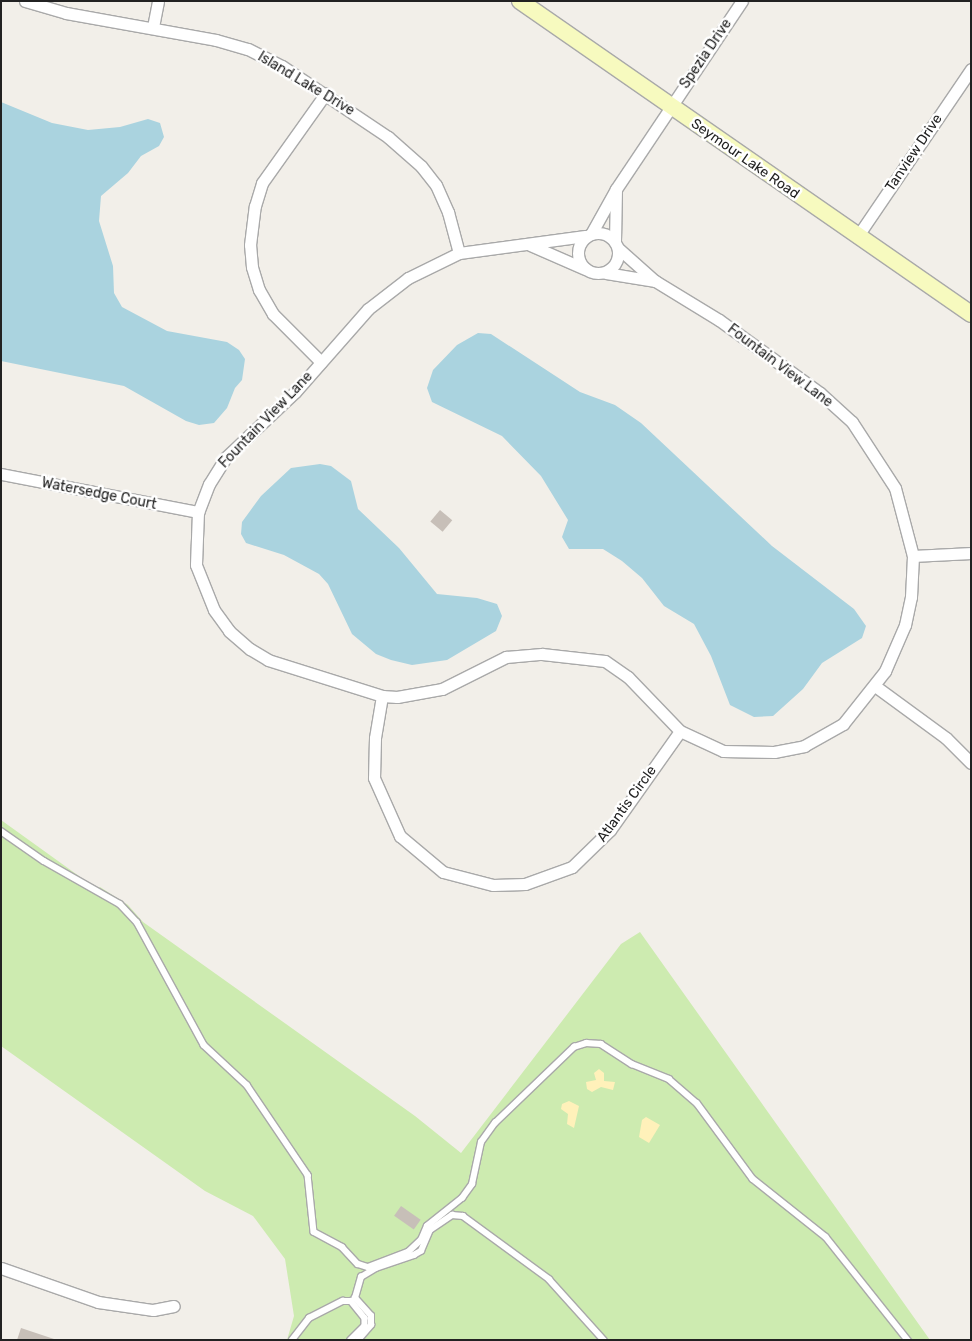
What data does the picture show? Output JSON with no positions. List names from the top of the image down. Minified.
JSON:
{"streets":{"street":["Spezia Drive","Island Lake Drive","Tanview Drive","Seymour Lake Road","Fountain View Lane","Watersedge Court","Atlantis Circle"]},"crossings":[["Spezia Drive","Seymour Lake Road"],["Island Lake Drive","Fountain View Lane"],["Tanview Drive","Seymour Lake Road"],["Fountain View Lane","Watersedge Court"],["Fountain View Lane","Atlantis Circle"]]}
